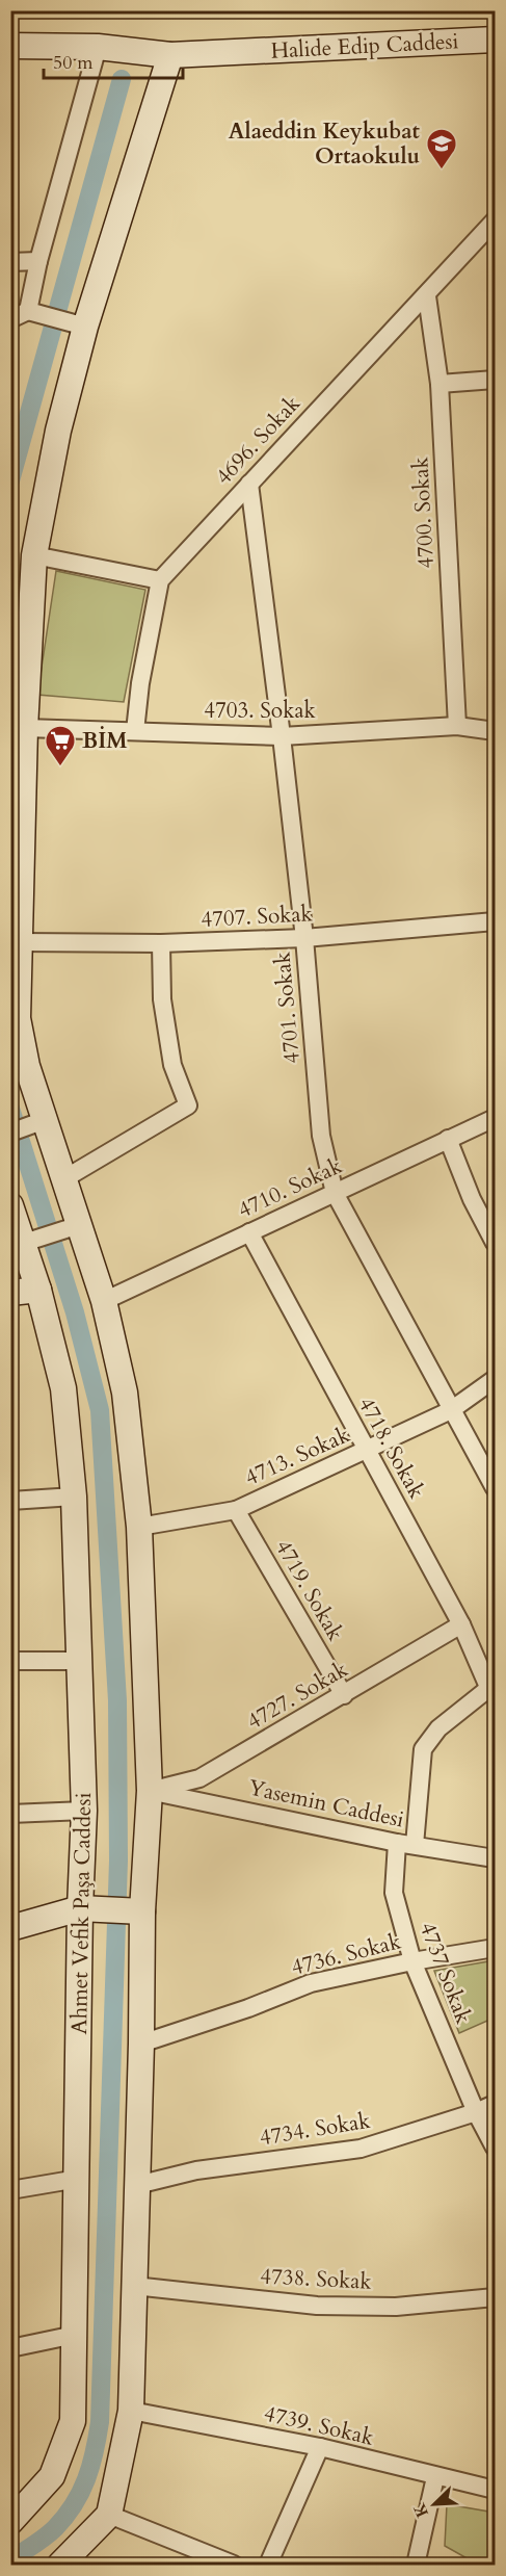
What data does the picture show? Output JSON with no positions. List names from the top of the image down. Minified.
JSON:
{"streets":{"street":["Halide Edip Caddesi","4696. Sokak","4700. Sokak","4703. Sokak","4707. Sokak","4701. Sokak","4710. Sokak","4718. Sokak","4713. Sokak","4719. Sokak","4727. Sokak","Yasemin Caddesi","Ahmet Vefik Paşa Caddesi","4736. Sokak","4737 Sokak","4734. Sokak","4738. Sokak","4739. Sokak"]},"crossings":[["4696. Sokak","4700. Sokak"],["4696. Sokak","4701. Sokak"],["4700. Sokak","4703. Sokak"],["4703. Sokak","4701. Sokak"],["4707. Sokak","4701. Sokak"],["4701. Sokak","4710. Sokak"],["4701. Sokak","4713. Sokak"],["4710. Sokak","4718. Sokak"],["4718. Sokak","4713. Sokak"],["4718. Sokak","4727. Sokak"],["4713. Sokak","4719. Sokak"],["4719. Sokak","4727. Sokak"],["4727. Sokak","Yasemin Caddesi"],["Yasemin Caddesi","4737 Sokak"],["4736. Sokak","4737 Sokak"],["4737 Sokak","4734. Sokak"]],"places":{"school or university":["Alaeddin Keykubat Ortaokulu"],"supermarket":["BİM"]},"scale_bar":"50 m","north":"bottom left"}
